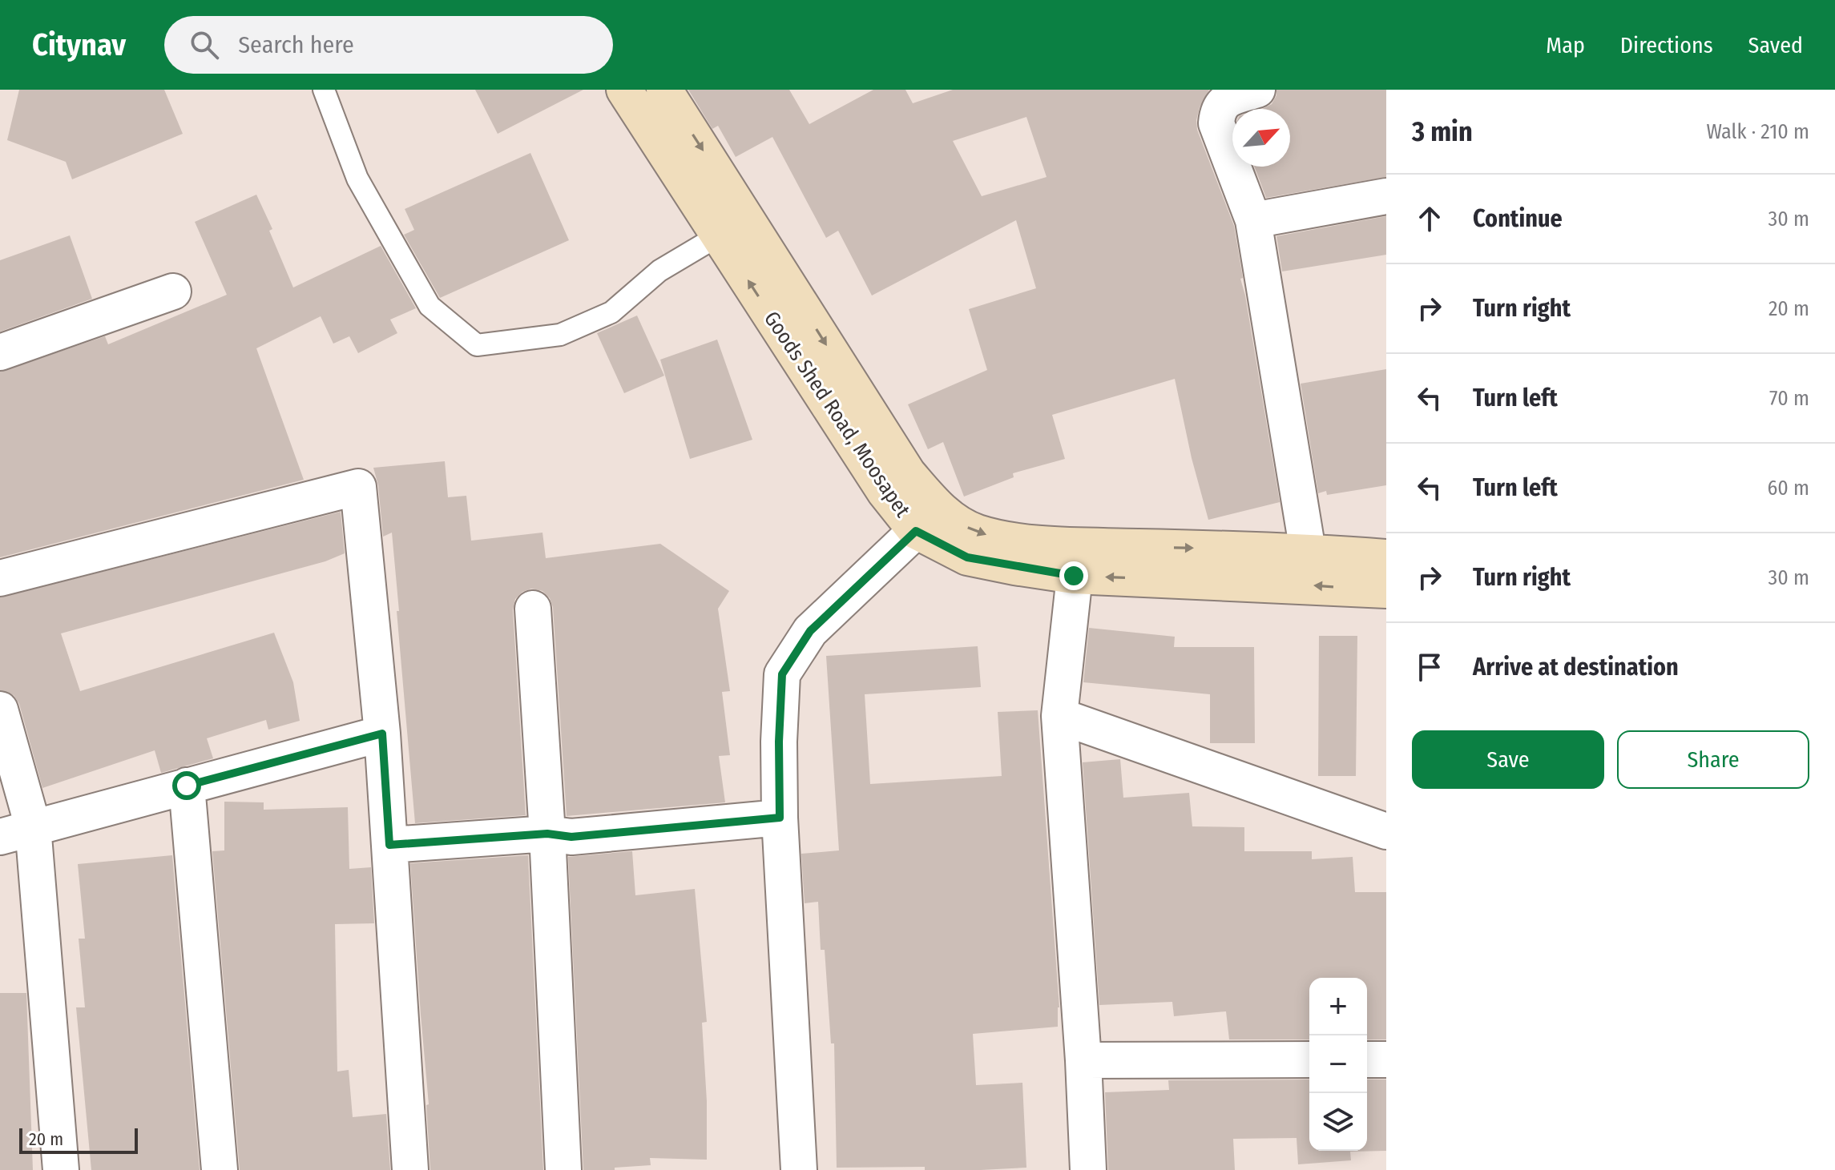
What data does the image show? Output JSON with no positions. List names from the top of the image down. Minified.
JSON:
{"streets":{"street":["Goods Shed Road, Moosapet"]},"scale_bar":"20 m","north":"top right","page":{"header":"Citynav","search":"Search here","nav":["Map","Directions","Saved"],"heading":["3 min","Walk · 210 m"],"list":[["Continue","30 m"],["Turn right","20 m"],["Turn left","70 m"],["Turn left","60 m"],["Turn right","30 m"],"Arrive at destination"],"buttons":["Save","Share"],"map_buttons":["+","−"],"scale":"20 m"}}
